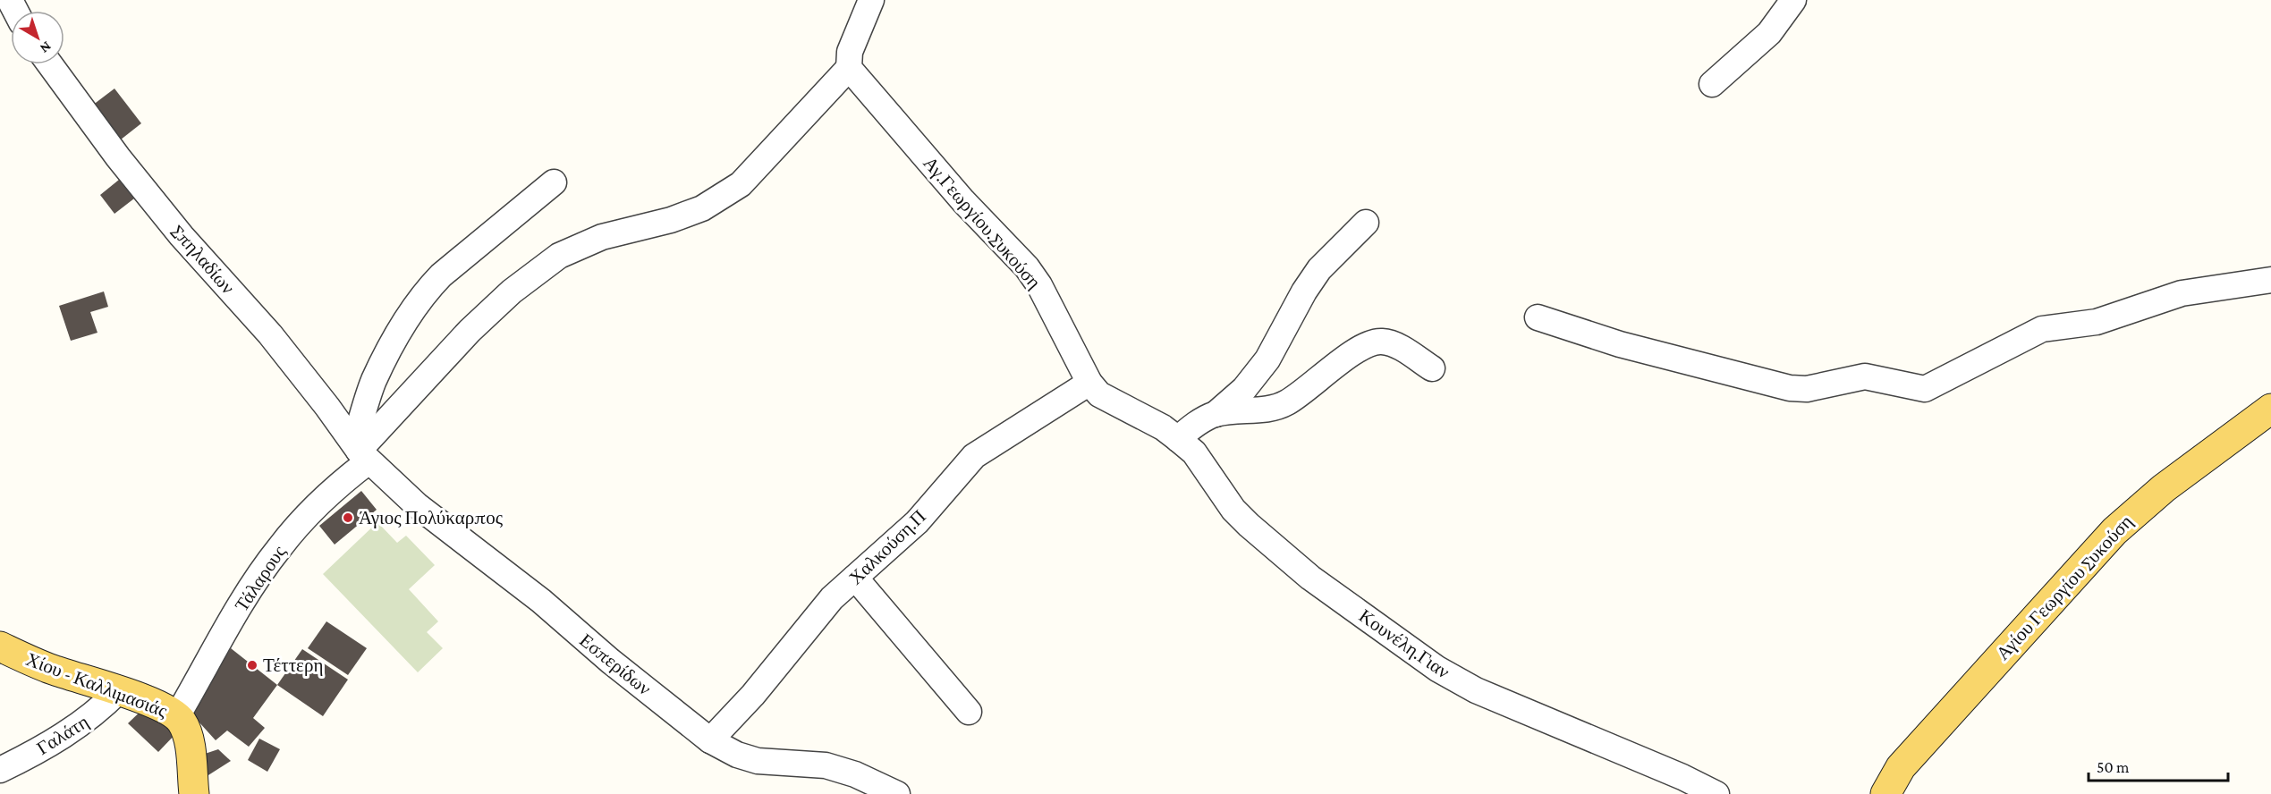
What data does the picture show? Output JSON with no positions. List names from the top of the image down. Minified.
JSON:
{"streets":{"main road":["Αγίου Γεωργίου Συκούση","Χίου - Καλλιμασιάς"],"street":["Αγ.Γεωργίου.Συκούση","Σπηλαδίων","Χαλκούση.Π","Τάλαρους","Κουνέλη.Γιαν","Εσπερίδων","Γαλάτη"]},"crossings":[["Αγ.Γεωργίου.Συκούση","Χαλκούση.Π"],["Αγ.Γεωργίου.Συκούση","Τάλαρους"],["Αγ.Γεωργίου.Συκούση","Κουνέλη.Γιαν"],["Σπηλαδίων","Τάλαρους"],["Σπηλαδίων","Εσπερίδων"],["Χαλκούση.Π","Εσπερίδων"],["Τάλαρους","Εσπερίδων"],["Τάλαρους","Χίου - Καλλιμασιάς"],["Χίου - Καλλιμασιάς","Γαλάτη"]],"places":["Άγιος Πολύκαρπος","Τέττερη"],"scale_bar":"50 m","north":"bottom right"}
